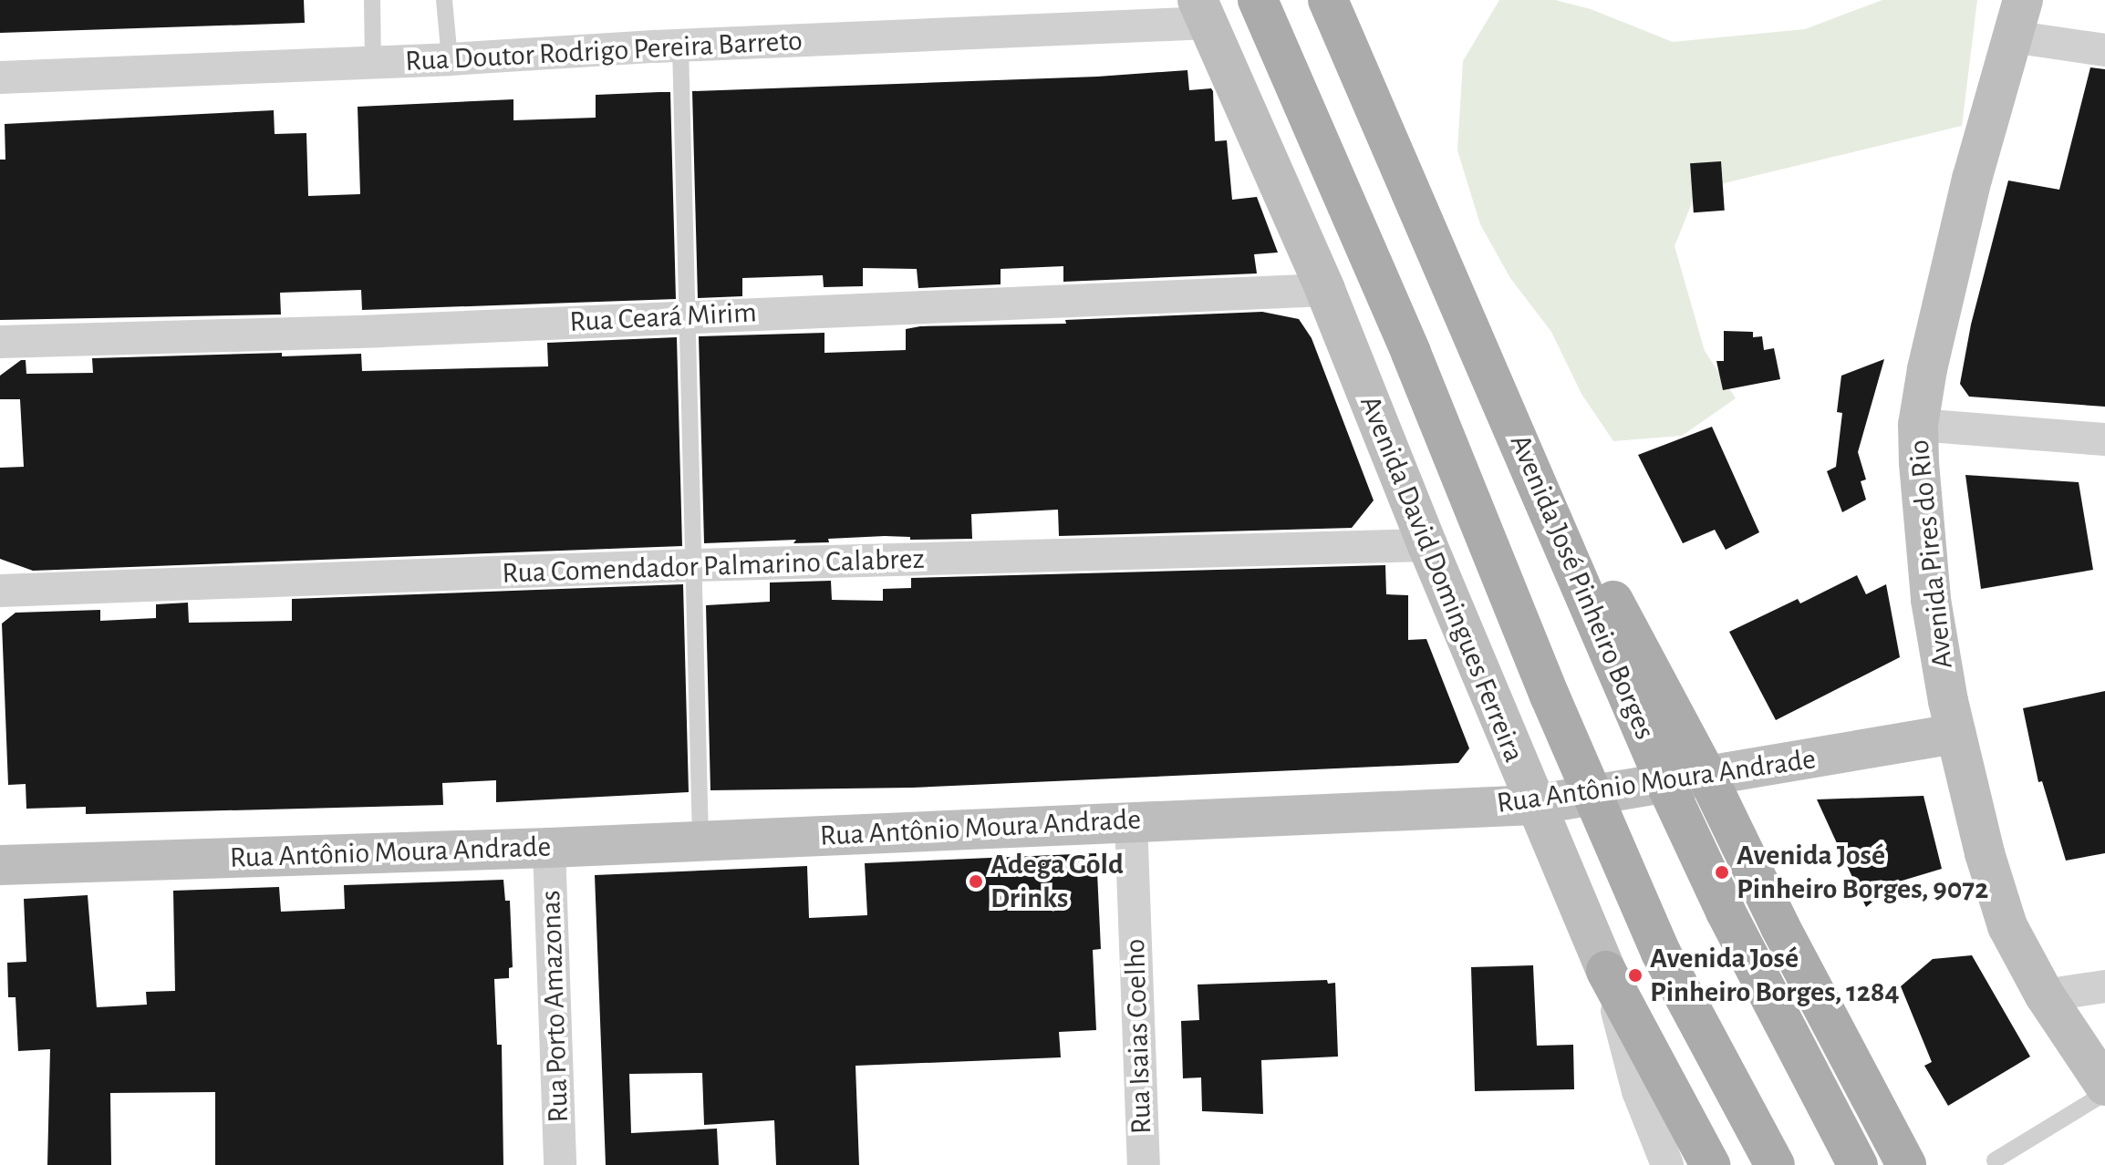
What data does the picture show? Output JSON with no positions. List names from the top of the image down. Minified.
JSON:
{"streets":{"main road":["Avenida José Pinheiro Borges"],"street":["Rua Doutor Rodrigo Pereira Barreto","Rua Ceará Mirim","Avenida Pires do Rio","Rua Comendador Palmarino Calabrez","Avenida David Domingues Ferreira","Rua Antônio Moura Andrade","Rua Porto Amazonas","Rua Isaias Coelho"]},"crossings":[["Rua Doutor Rodrigo Pereira Barreto","Avenida David Domingues Ferreira"],["Rua Ceará Mirim","Avenida David Domingues Ferreira"],["Avenida Pires do Rio","Rua Antônio Moura Andrade"],["Rua Comendador Palmarino Calabrez","Avenida David Domingues Ferreira"],["Avenida David Domingues Ferreira","Rua Antônio Moura Andrade"],["Avenida José Pinheiro Borges","Rua Antônio Moura Andrade"],["Rua Antônio Moura Andrade","Rua Porto Amazonas"],["Rua Antônio Moura Andrade","Rua Isaias Coelho"]],"places":["Avenida José Pinheiro Borges, 9072","Adega Gold Drinks","Avenida José Pinheiro Borges, 1284"]}
